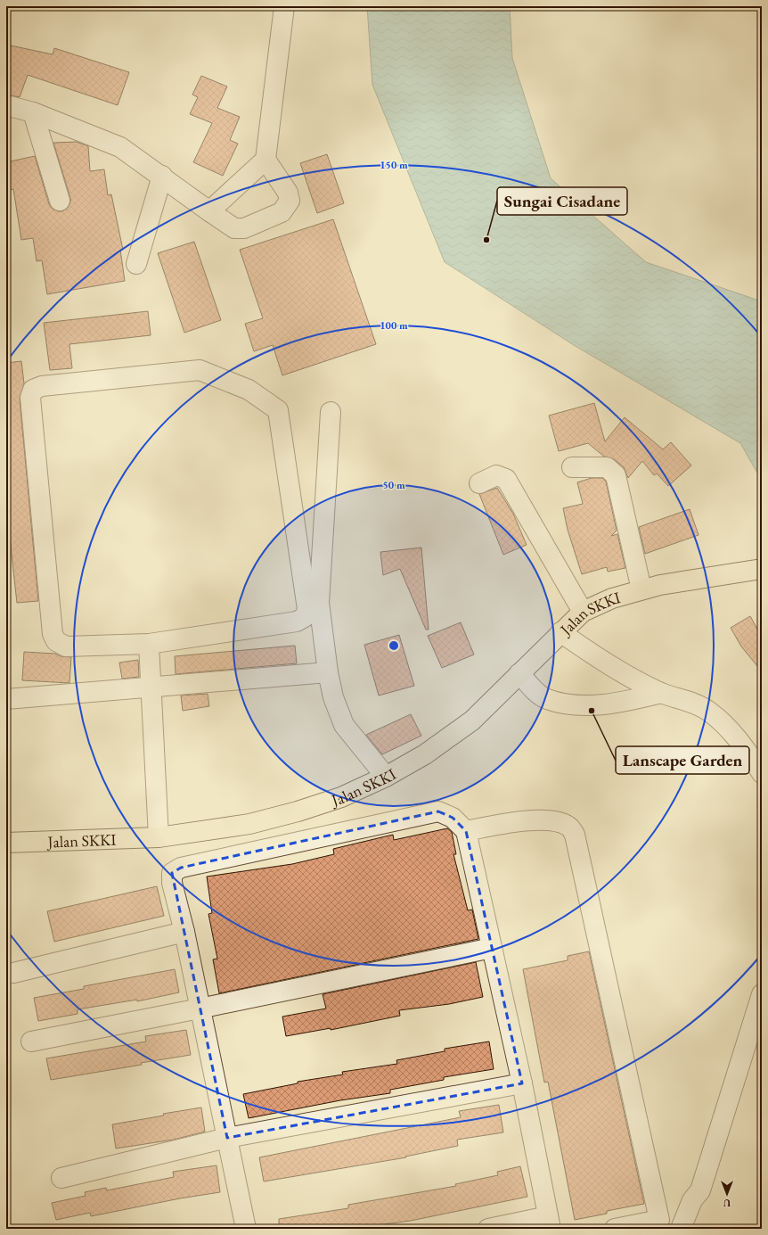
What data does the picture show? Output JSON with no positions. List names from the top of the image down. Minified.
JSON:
{"streets":{"main road":["Jalan SKKI"]},"places":["Sungai Cisadane","Lanscape Garden"],"north":"bottom","rings":["150 m","100 m","50 m"]}
